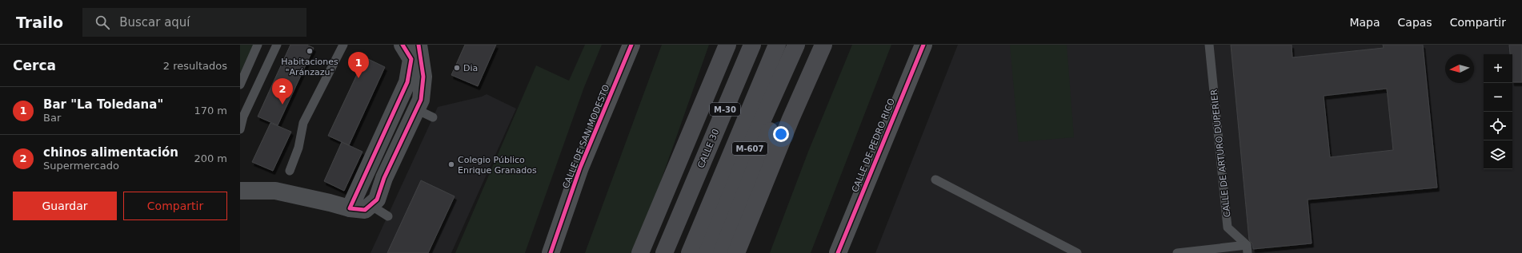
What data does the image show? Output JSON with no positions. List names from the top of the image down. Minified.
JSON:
{"streets":{"highway":["M-30","CALLE 30","M-607"],"street":["CALLE DE SAN MODESTO","CALLE DE PEDRO RICO"],"lane":["CALLE DE ARTURO DUPERIER"]},"places":["Habitaciones \"Aránzazu\"","Dia","Colegio Público Enrique Granados"],"north":"left","page":{"header":"Trailo","search":"Buscar aquí","nav":["Mapa","Capas","Compartir"],"heading":["Cerca","2 resultados"],"pins":["1","2"],"map_buttons":["+","−"],"list":[{"mark":"1","name":"Bar \"La Toledana\"","note":"Bar","value":"170 m"},{"mark":"2","name":"chinos alimentación","note":"Supermercado","value":"200 m"}],"buttons":["Guardar","Compartir"]}}
